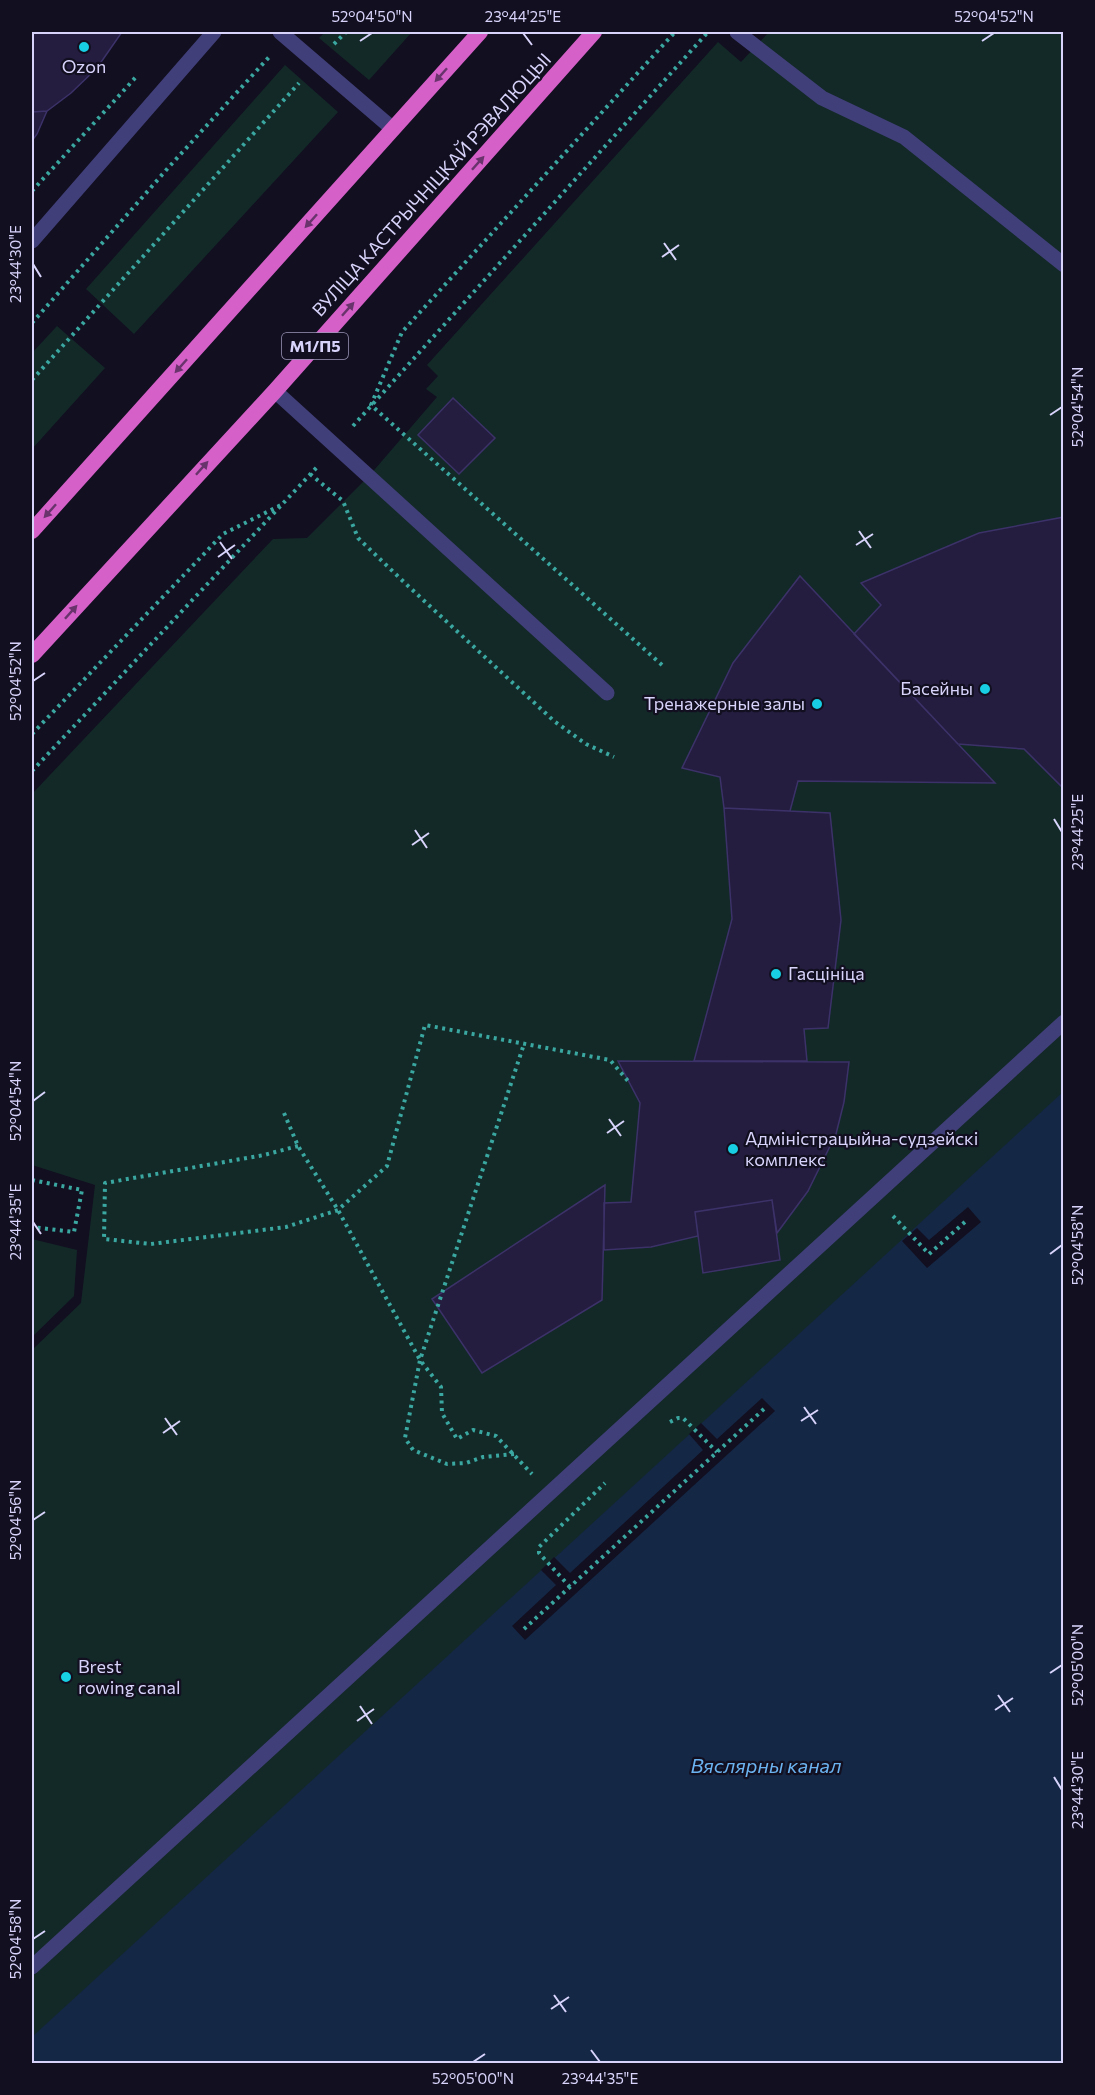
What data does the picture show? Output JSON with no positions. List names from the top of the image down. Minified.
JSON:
{"streets":{"highway":["ВУЛІЦА КАСТРЫЧНІЦКАЙ РЭВАЛЮЦЫІ","М1/П5"]},"water":["Вяслярны канал"],"places":["Ozon","Басейны","Тренажерные залы","Гасцініца","Адміністрацыйна-судзейскі комплекс","Brest rowing canal"],"coordinates":["52°04'50\"N","23°44'25\"E","52°04'52\"N","23°44'30\"E","52°04'54\"N","23°44'35\"E","52°04'58\"N","52°04'56\"N","52°05'00\"N"]}
